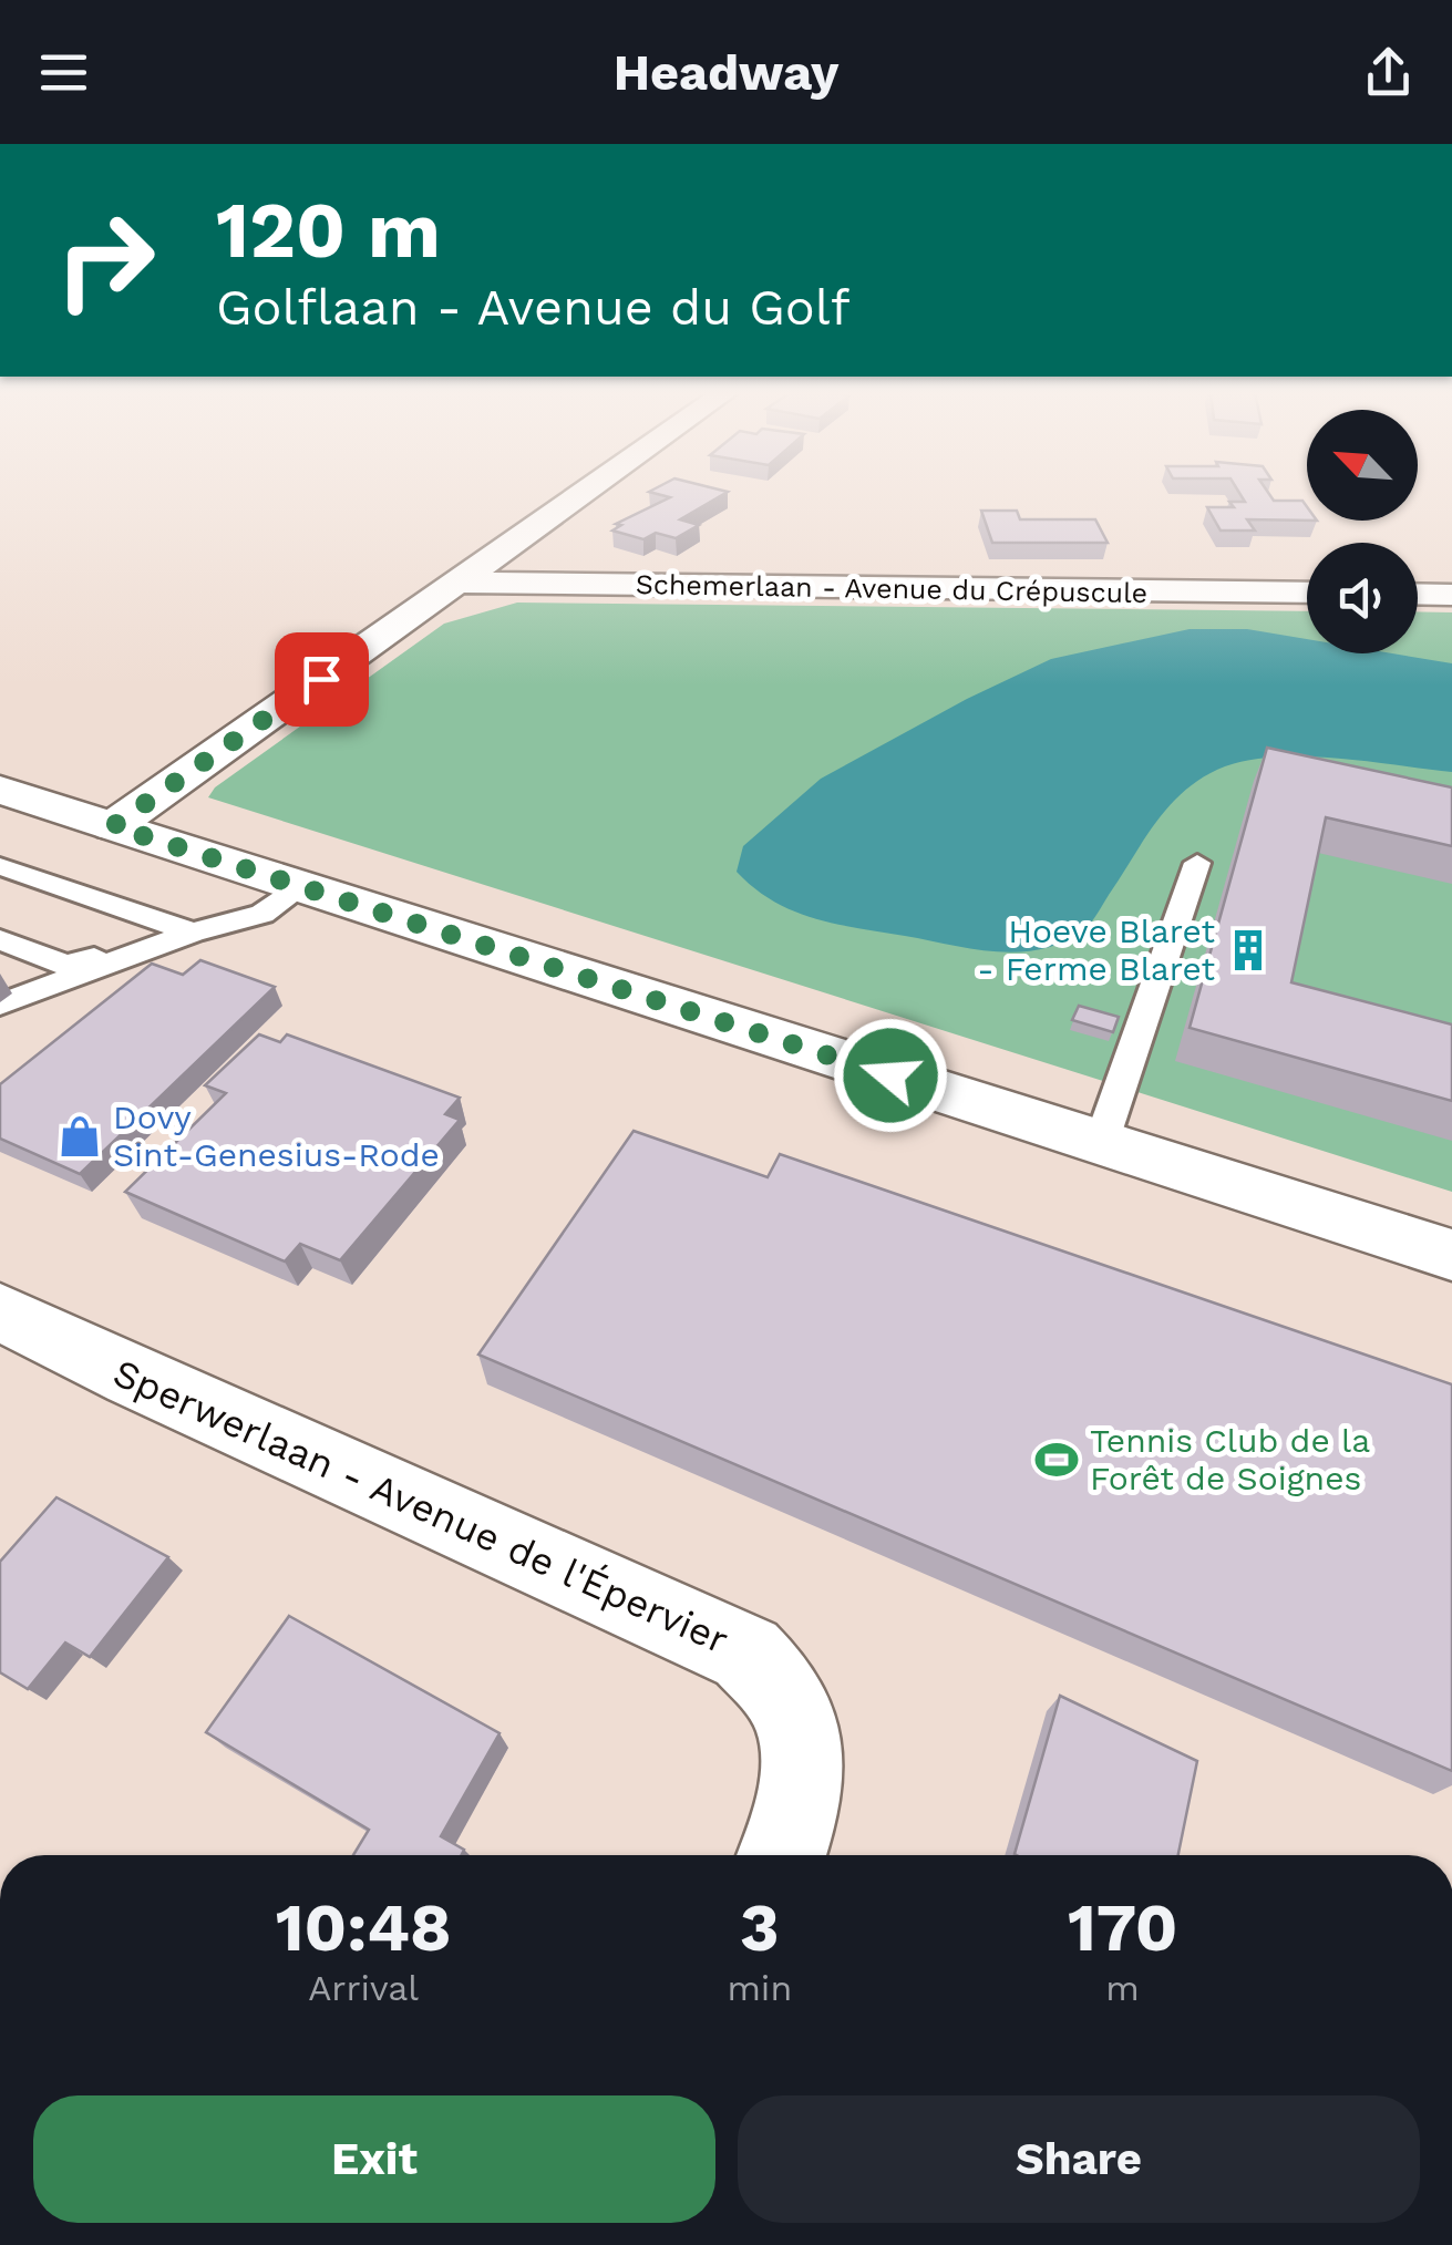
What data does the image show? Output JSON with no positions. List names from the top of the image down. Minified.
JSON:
{"streets":{"street":["Schemerlaan - Avenue du Crépuscule","Sperwerlaan - Avenue de l'Épervier"]},"places":{"building":["Hoeve Blaret - Ferme Blaret"],"shop":["Dovy Sint-Genesius-Rode"],"sports":["Tennis Club de la Forêt de Soignes"]},"north":"top left","page":{"header":"Headway","turn":["120 m","Golflaan - Avenue du Golf"],"eta":["10:48","Arrival","3","min","170","m"],"buttons":["Exit","Share"]}}
